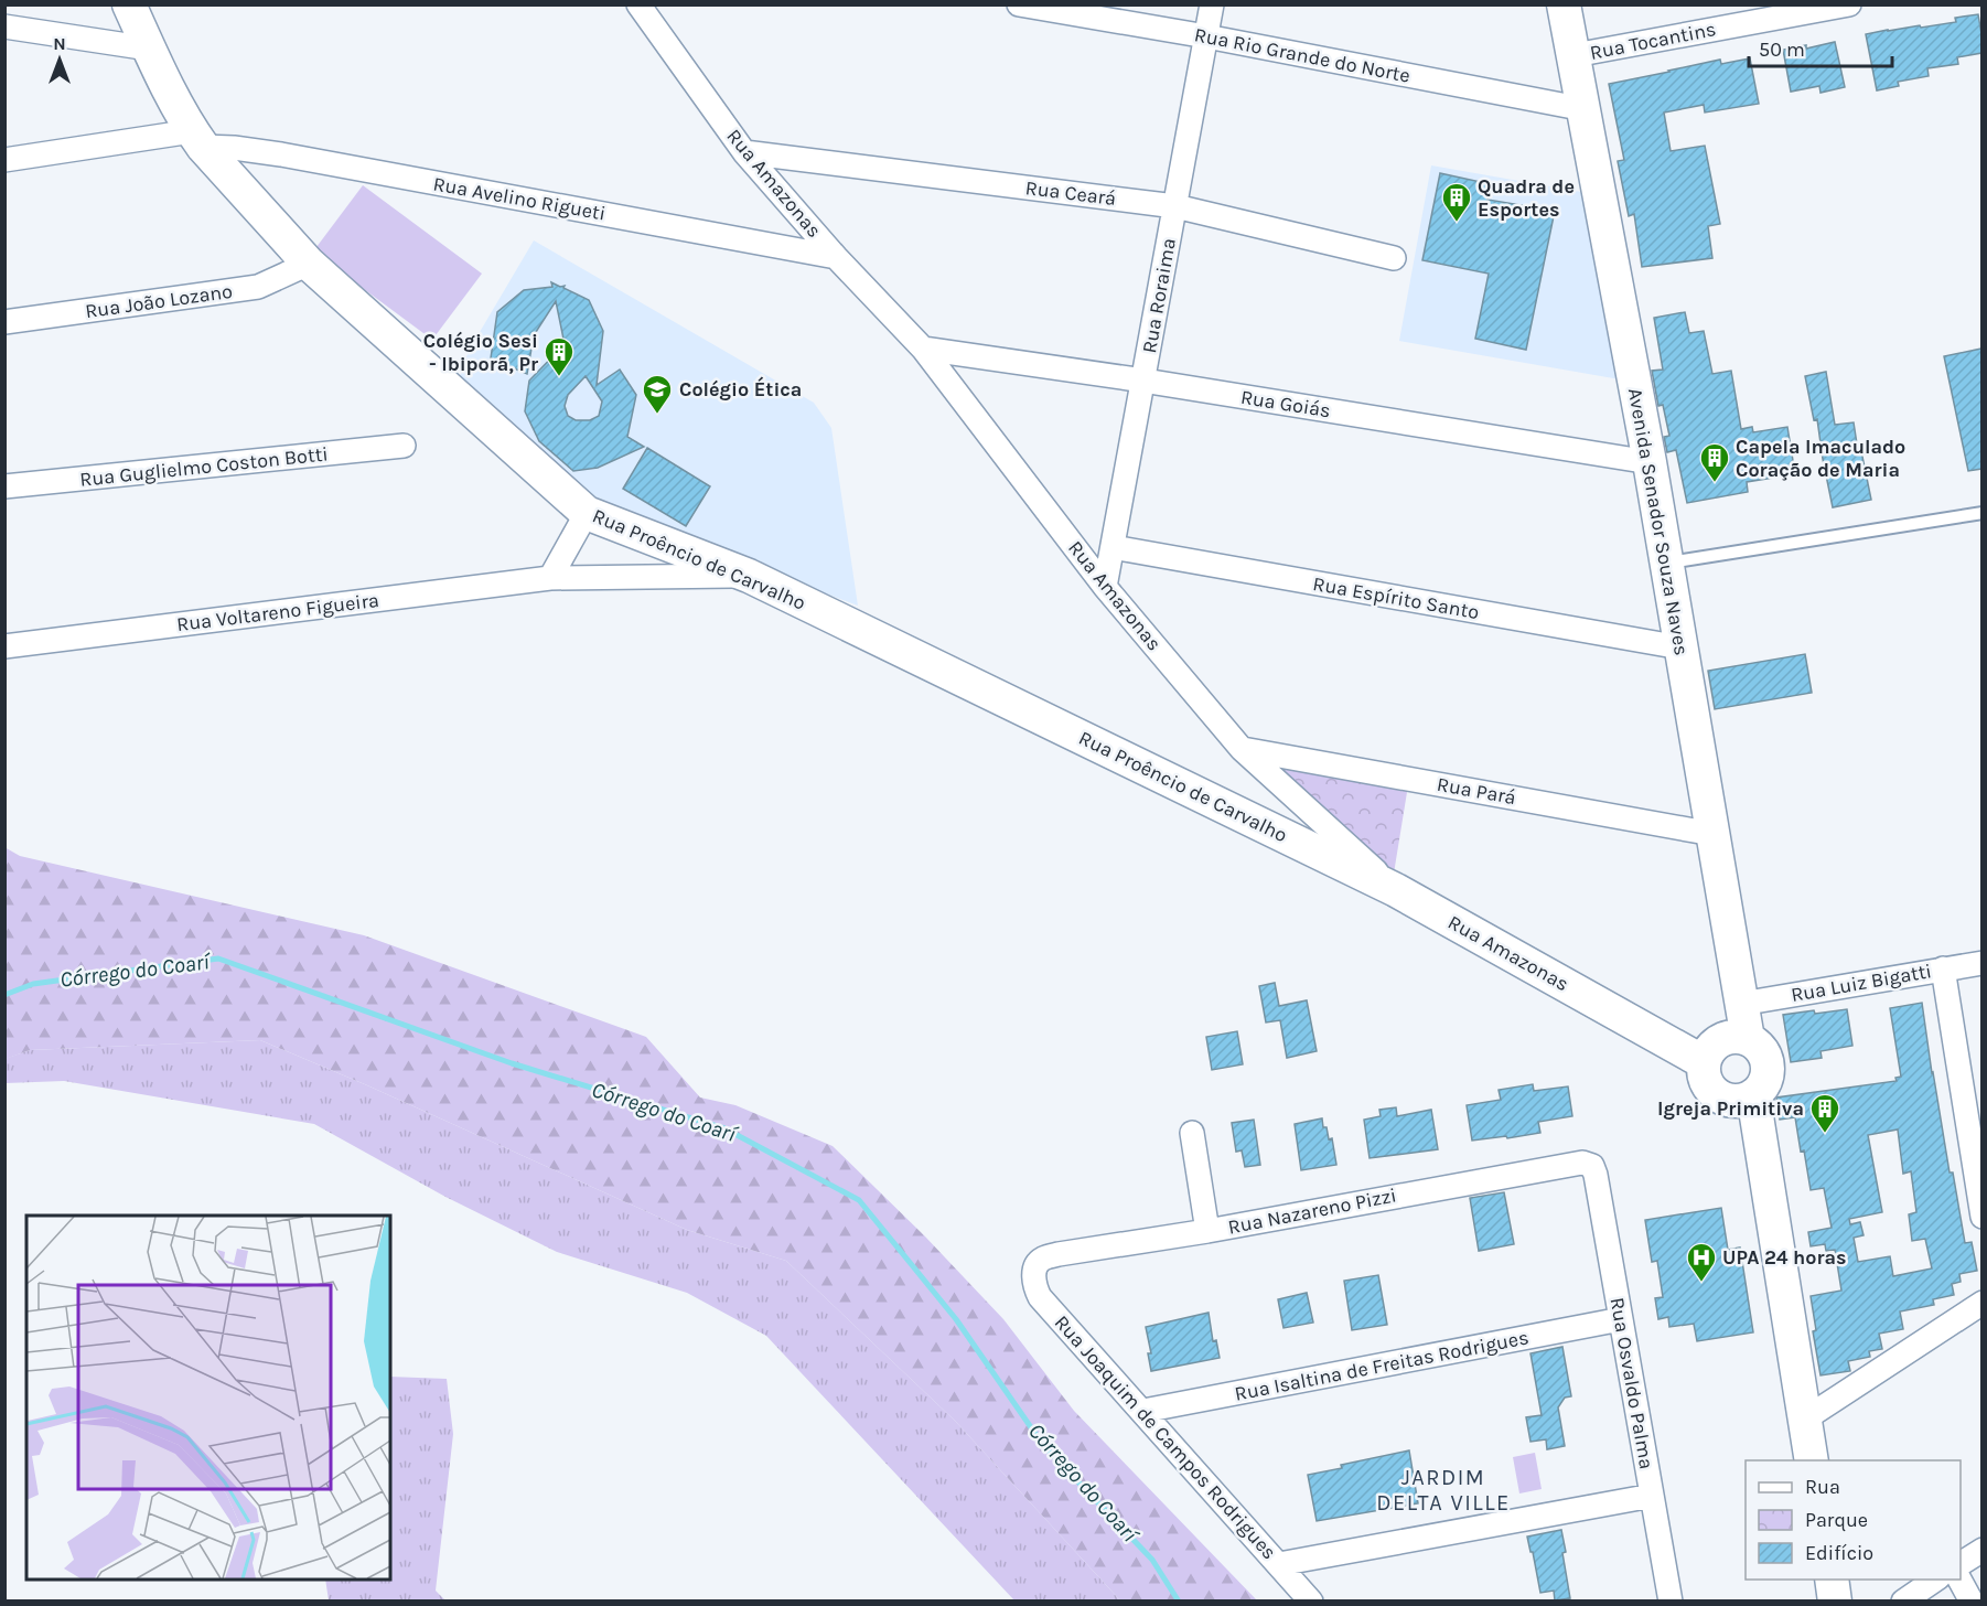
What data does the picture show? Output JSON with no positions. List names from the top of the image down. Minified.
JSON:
{"streets":{"street":["Rua Tocantins","Rua Rio Grande do Norte","Rua Amazonas","Rua Ceará","Rua Avelino Rigueti","Rua Roraima","Rua João Lozano","Rua Goiás","Rua Guglielmo Coston Botti","Avenida Senador Souza Naves","Rua Proêncio de Carvalho","Rua Espírito Santo","Rua Voltareno Figueira","Rua Pará","Rua Luiz Bigatti","Rua Nazareno Pizzi","Rua Isaltina de Freitas Rodrigues","Rua Osvaldo Palma","Rua Joaquim de Campos Rodrigues"]},"crossings":[["Rua Tocantins","Avenida Senador Souza Naves"],["Rua Rio Grande do Norte","Rua Roraima"],["Rua Rio Grande do Norte","Avenida Senador Souza Naves"],["Rua Amazonas","Rua Ceará"],["Rua Amazonas","Rua Avelino Rigueti"],["Rua Amazonas","Rua Roraima"],["Rua Amazonas","Rua Goiás"],["Rua Amazonas","Avenida Senador Souza Naves"],["Rua Amazonas","Rua Proêncio de Carvalho"],["Rua Amazonas","Rua Pará"],["Rua Ceará","Rua Roraima"],["Rua Avelino Rigueti","Rua Proêncio de Carvalho"],["Rua Roraima","Rua Goiás"],["Rua Roraima","Rua Espírito Santo"],["Rua João Lozano","Rua Proêncio de Carvalho"],["Rua Goiás","Avenida Senador Souza Naves"],["Avenida Senador Souza Naves","Rua Espírito Santo"],["Avenida Senador Souza Naves","Rua Pará"],["Avenida Senador Souza Naves","Rua Luiz Bigatti"],["Rua Proêncio de Carvalho","Rua Voltareno Figueira"],["Rua Nazareno Pizzi","Rua Osvaldo Palma"],["Rua Nazareno Pizzi","Rua Joaquim de Campos Rodrigues"],["Rua Isaltina de Freitas Rodrigues","Rua Osvaldo Palma"],["Rua Isaltina de Freitas Rodrigues","Rua Joaquim de Campos Rodrigues"]],"districts":["JARDIM DELTA VILLE"],"water":["Córrego do Coarí"],"places":{"building":["Quadra de Esportes","Colégio Sesi - Ibiporã, Pr","Capela Imaculado Coração de Maria","Igreja Primitiva"],"school or university":["Colégio Ética"],"hospital":["UPA 24 horas"]},"legend":["Rua","Parque","Edifício"],"scale_bar":"50 m","north":"top"}
